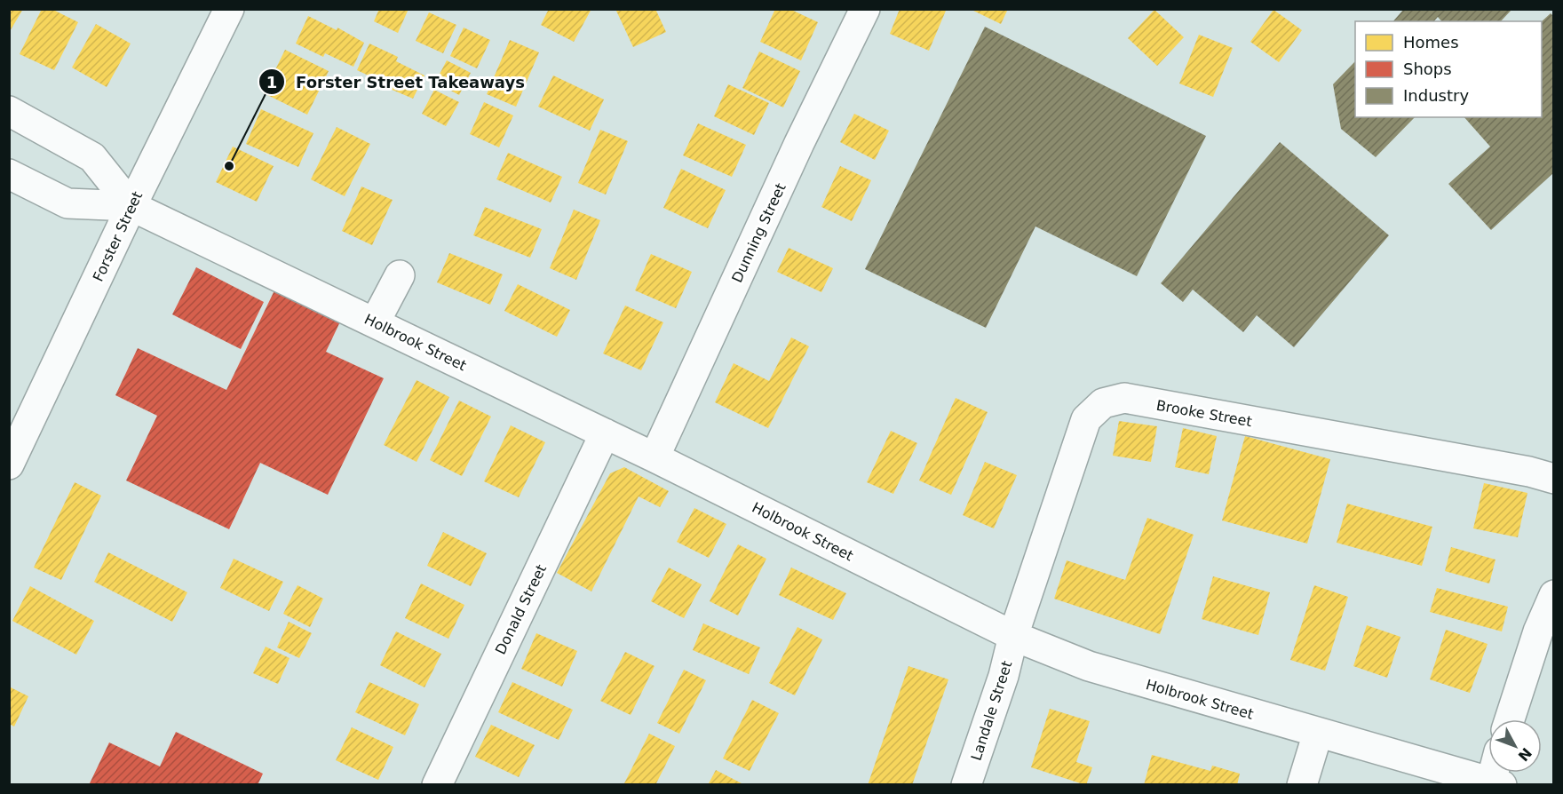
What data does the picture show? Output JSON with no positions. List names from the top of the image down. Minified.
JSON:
{"streets":{"street":["Dunning Street","Forster Street","Holbrook Street","Brooke Street","Donald Street","Landale Street"]},"crossings":[["Dunning Street","Holbrook Street"],["Forster Street","Holbrook Street"],["Holbrook Street","Brooke Street"],["Holbrook Street","Donald Street"],["Holbrook Street","Landale Street"],["Brooke Street","Landale Street"]],"places":["Forster Street Takeaways"],"legend":["Homes","Shops","Industry"],"north":"bottom right"}
